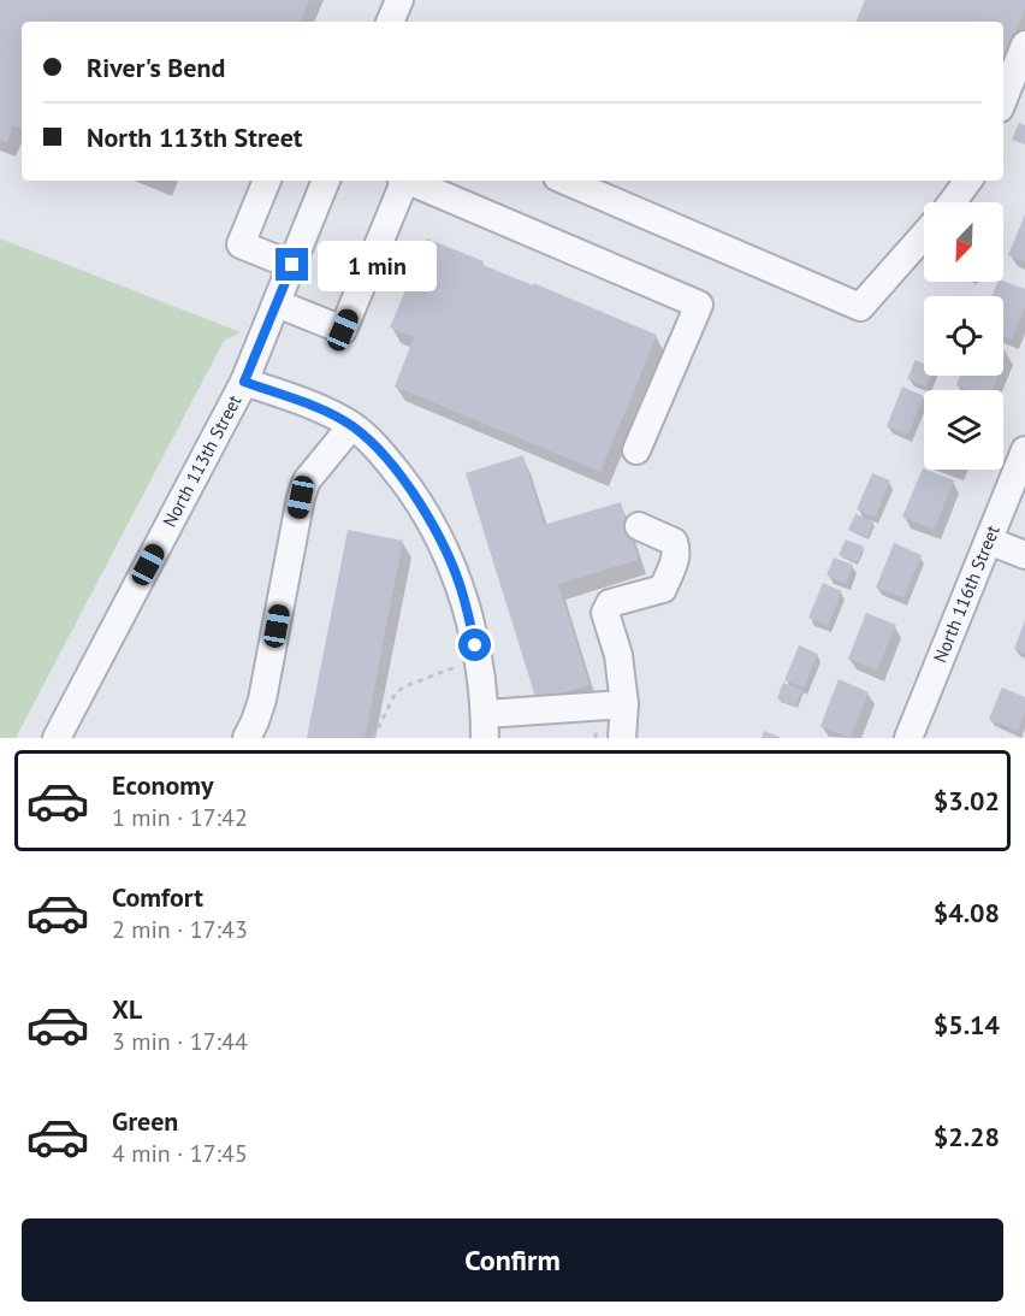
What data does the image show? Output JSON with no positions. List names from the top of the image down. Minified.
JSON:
{"streets":{"street":["North 113th Street","North 116th Street"]},"north":"bottom left","page":{"banner":["River's Bend","North 113th Street"],"bubble":"1 min","list":[{"name":"Economy","note":"1 min · 17:42","value":"$3.02"},{"name":"Comfort","note":"2 min · 17:43","value":"$4.08"},{"name":"XL","note":"3 min · 17:44","value":"$5.14"},{"name":"Green","note":"4 min · 17:45","value":"$2.28"}],"buttons":"Confirm"}}
